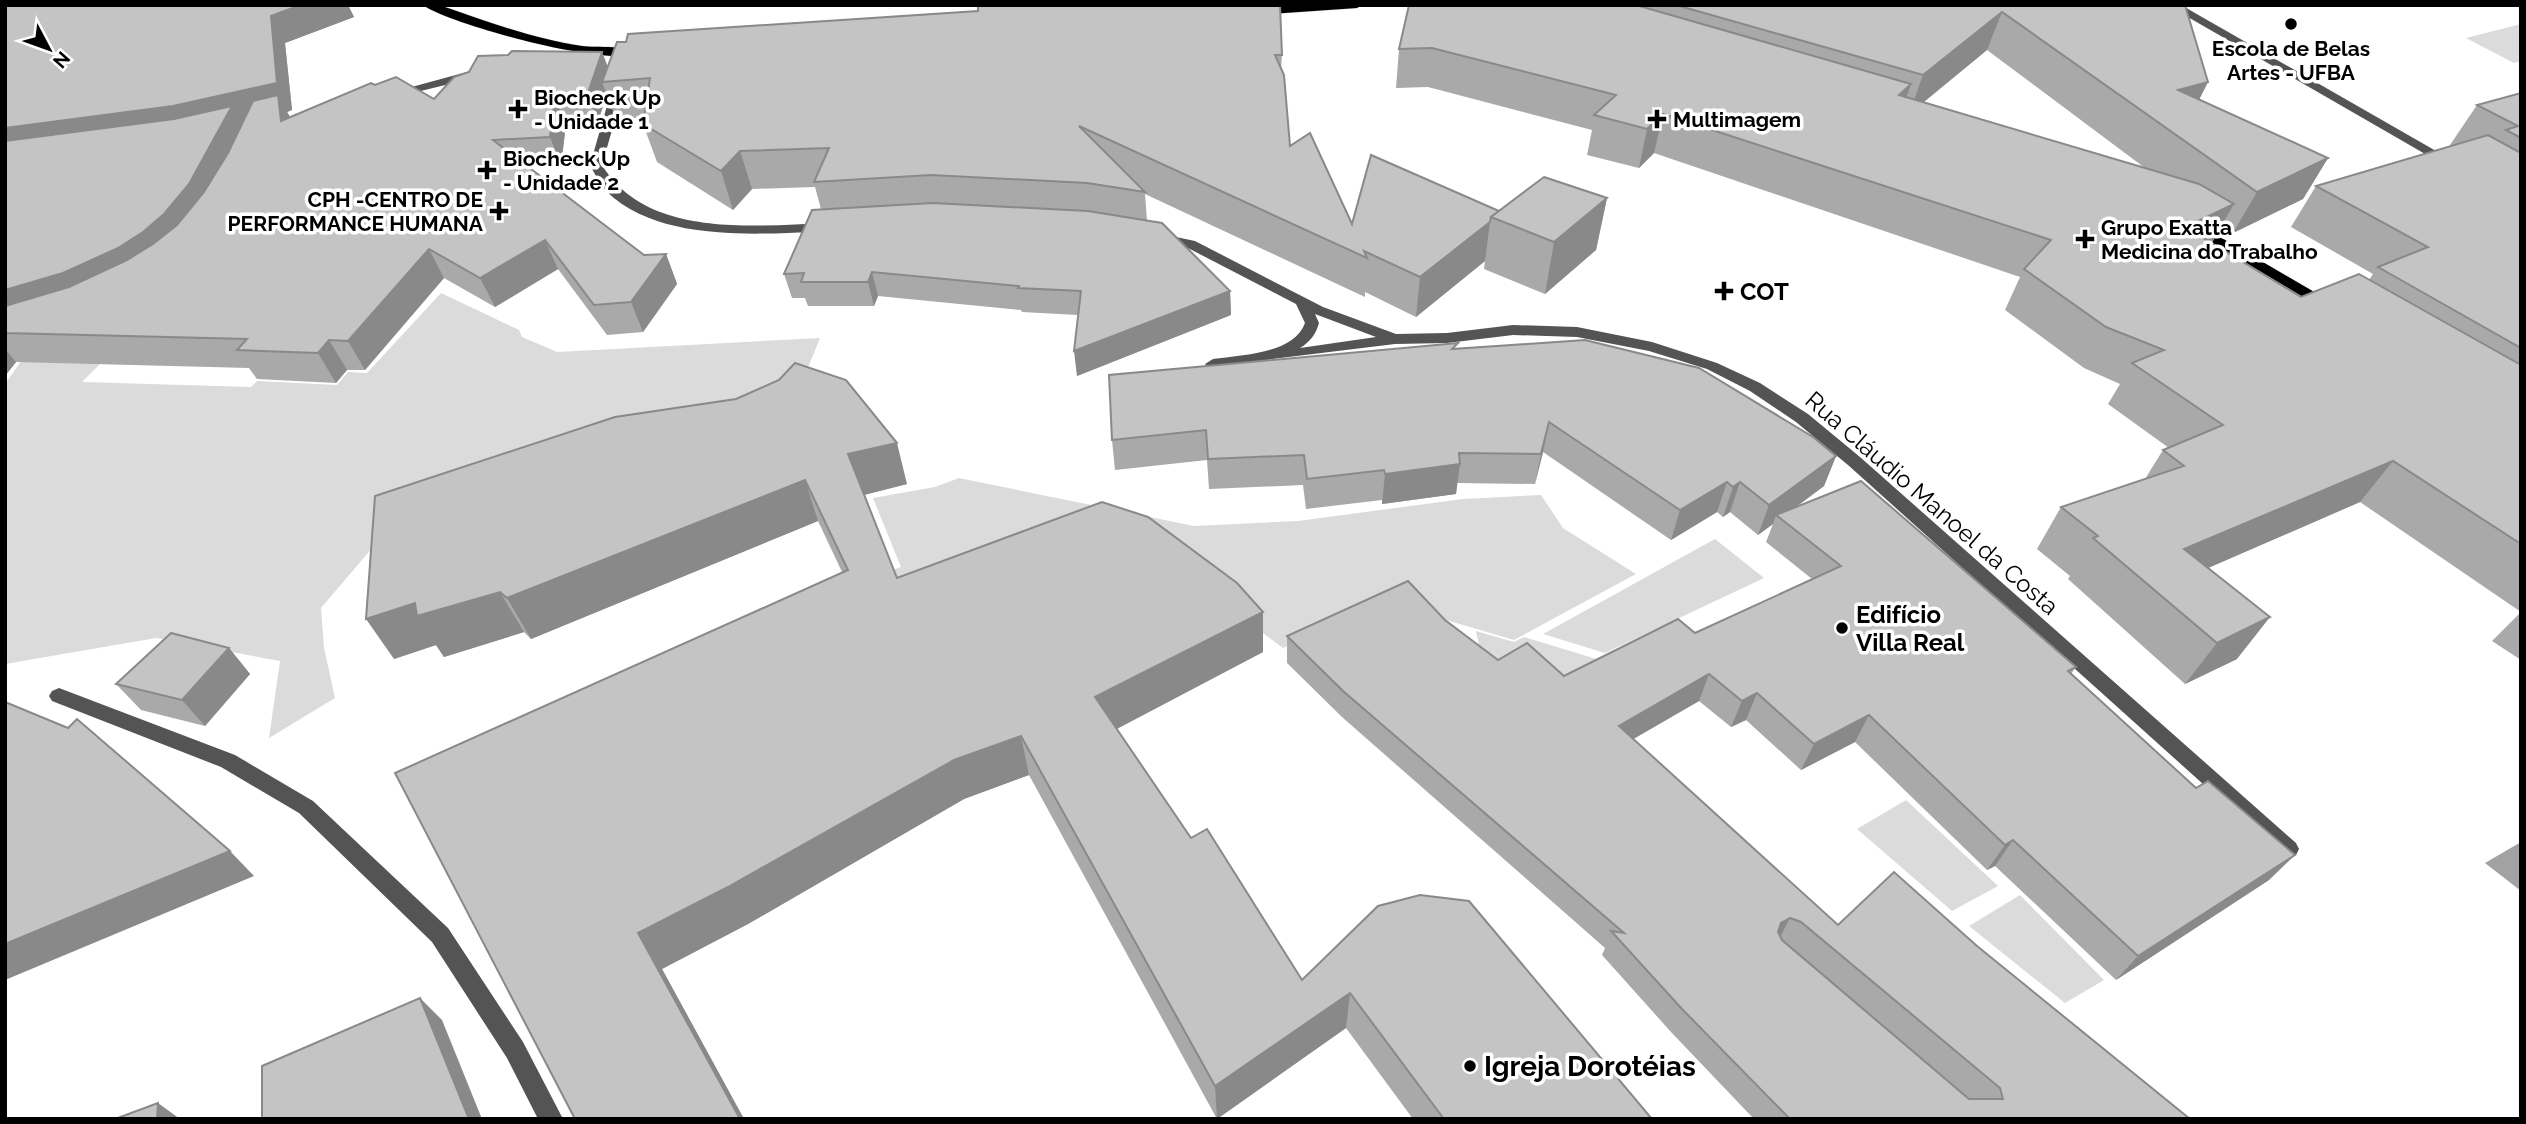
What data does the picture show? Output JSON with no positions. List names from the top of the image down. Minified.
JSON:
{"streets":{"street":["Rua Cláudio Manoel da Costa"]},"places":{"other":["Escola de Belas Artes - UFBA","Edifício Villa Real","Igreja Dorotéias"],"health":["Biocheck Up - Unidade 1","Multimagem","Biocheck Up - Unidade 2","CPH -CENTRO DE PERFORMANCE HUMANA","Grupo Exatta Medicina do Trabalho","COT"]},"north":"bottom right"}
